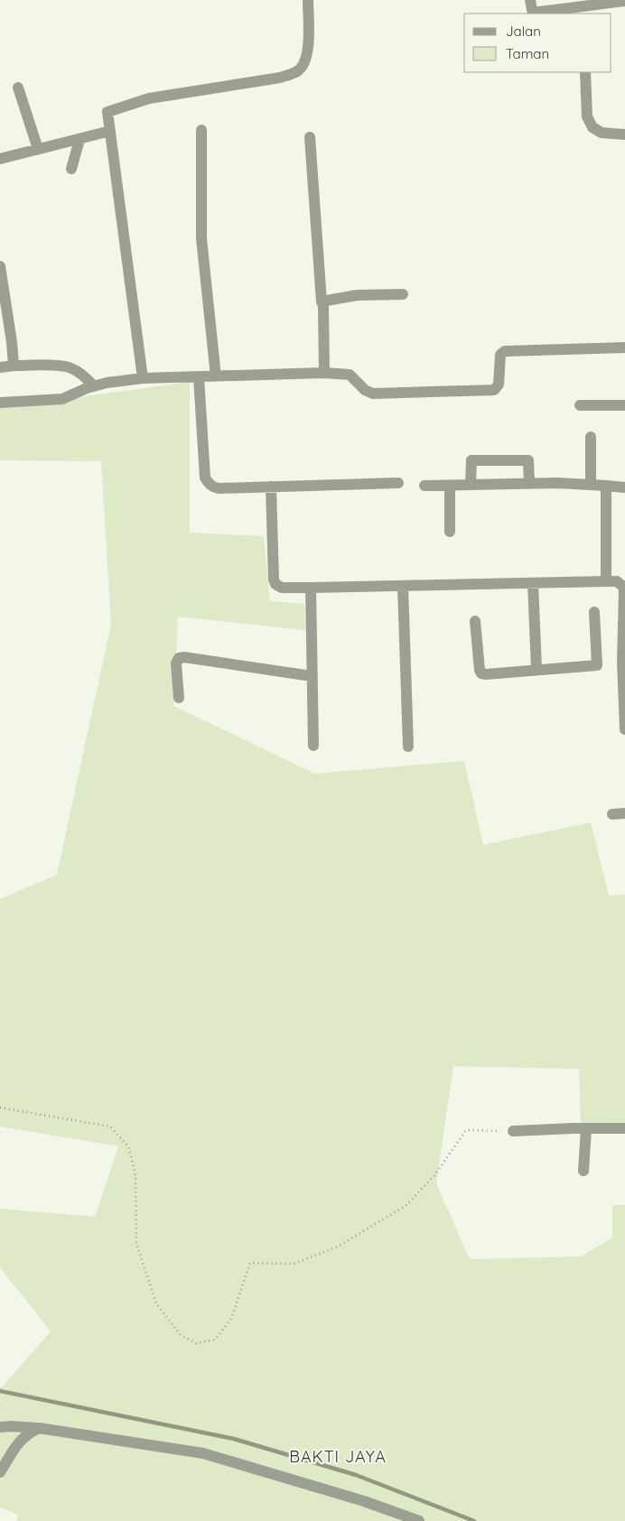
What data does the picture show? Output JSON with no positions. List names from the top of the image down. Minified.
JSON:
{"districts":["BAKTI JAYA"],"legend":["Jalan","Taman"]}
